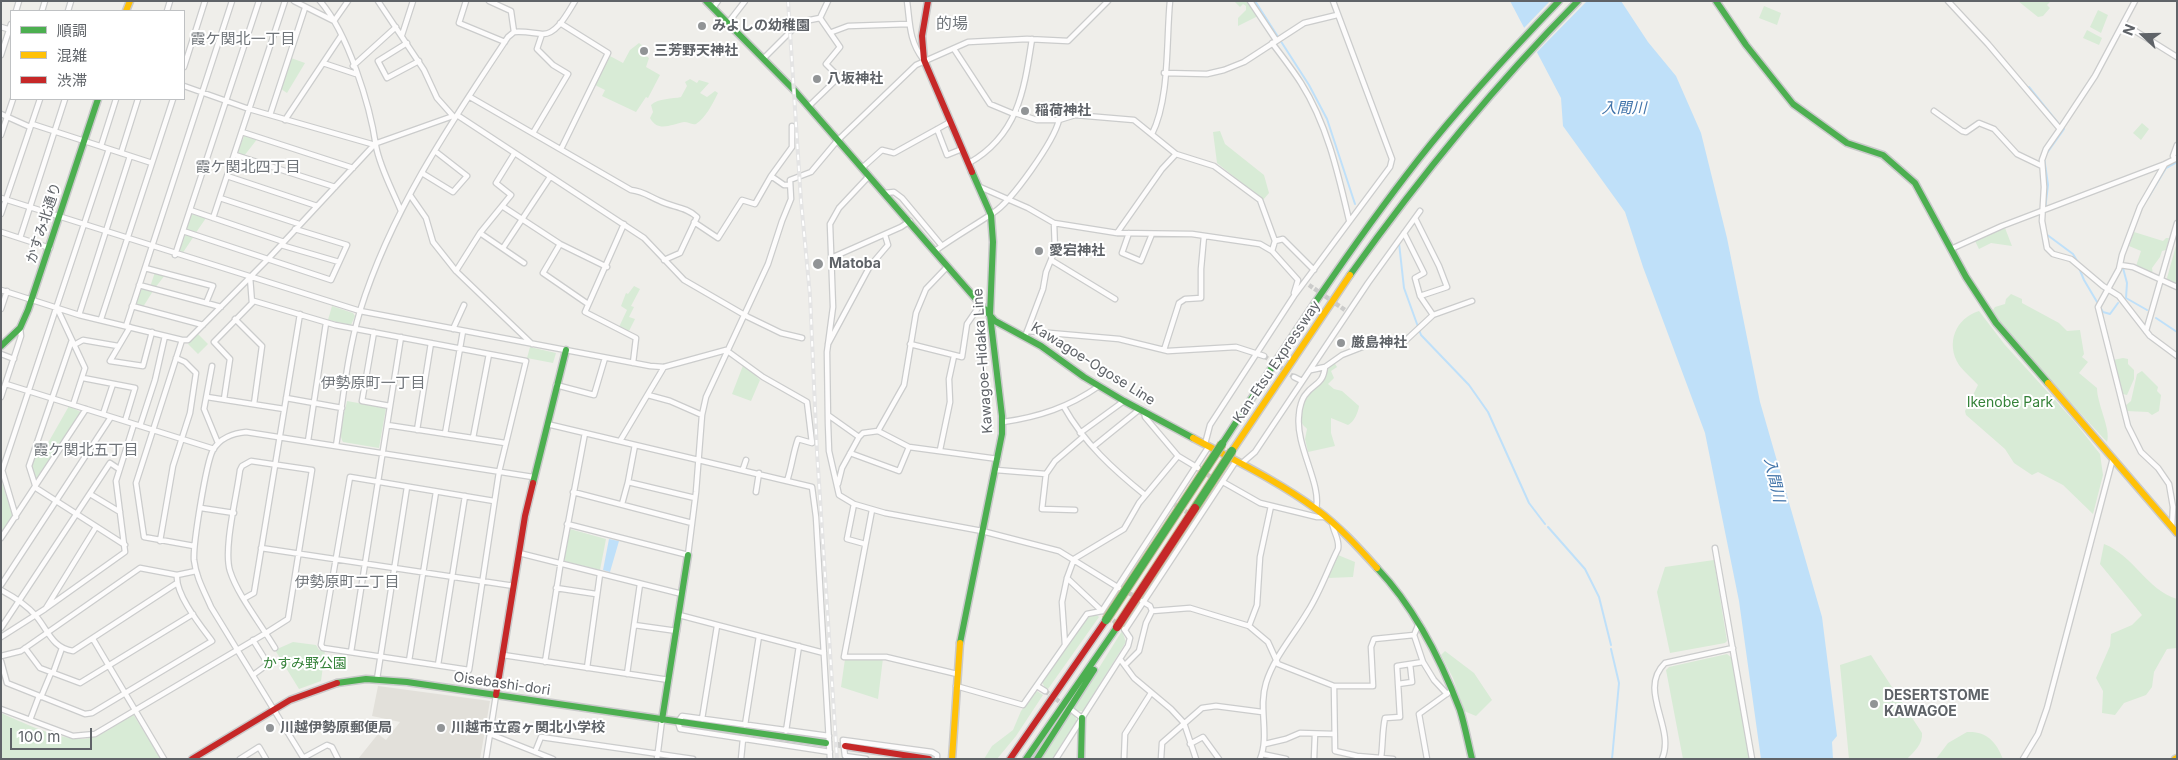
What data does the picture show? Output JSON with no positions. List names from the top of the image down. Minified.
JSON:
{"streets":{"main road":["かすみ北通り","Kawagoe-Hidaka Line","Kan-Etsu Expressway","Kawagoe-Ogose Line","Oisebashi-dori"]},"crossings":[["Kawagoe-Hidaka Line","Kawagoe-Ogose Line"]],"districts":["的場","霞ケ関北一丁目","霞ケ関北四丁目","伊勢原町一丁目","霞ケ関北五丁目","伊勢原町二丁目"],"water":["入間川"],"parks":["Ikenobe Park","かすみ野公園"],"places":["みよしの幼稚園","三芳野天神社","八坂神社","稲荷神社","愛宕神社","Matoba","厳島神社","DESERTSTOME KAWAGOE","川越伊勢原郵便局","川越市立霞ヶ関北小学校"],"legend":["順調","混雑","渋滞"],"scale_bar":"100 m","north":"left"}
